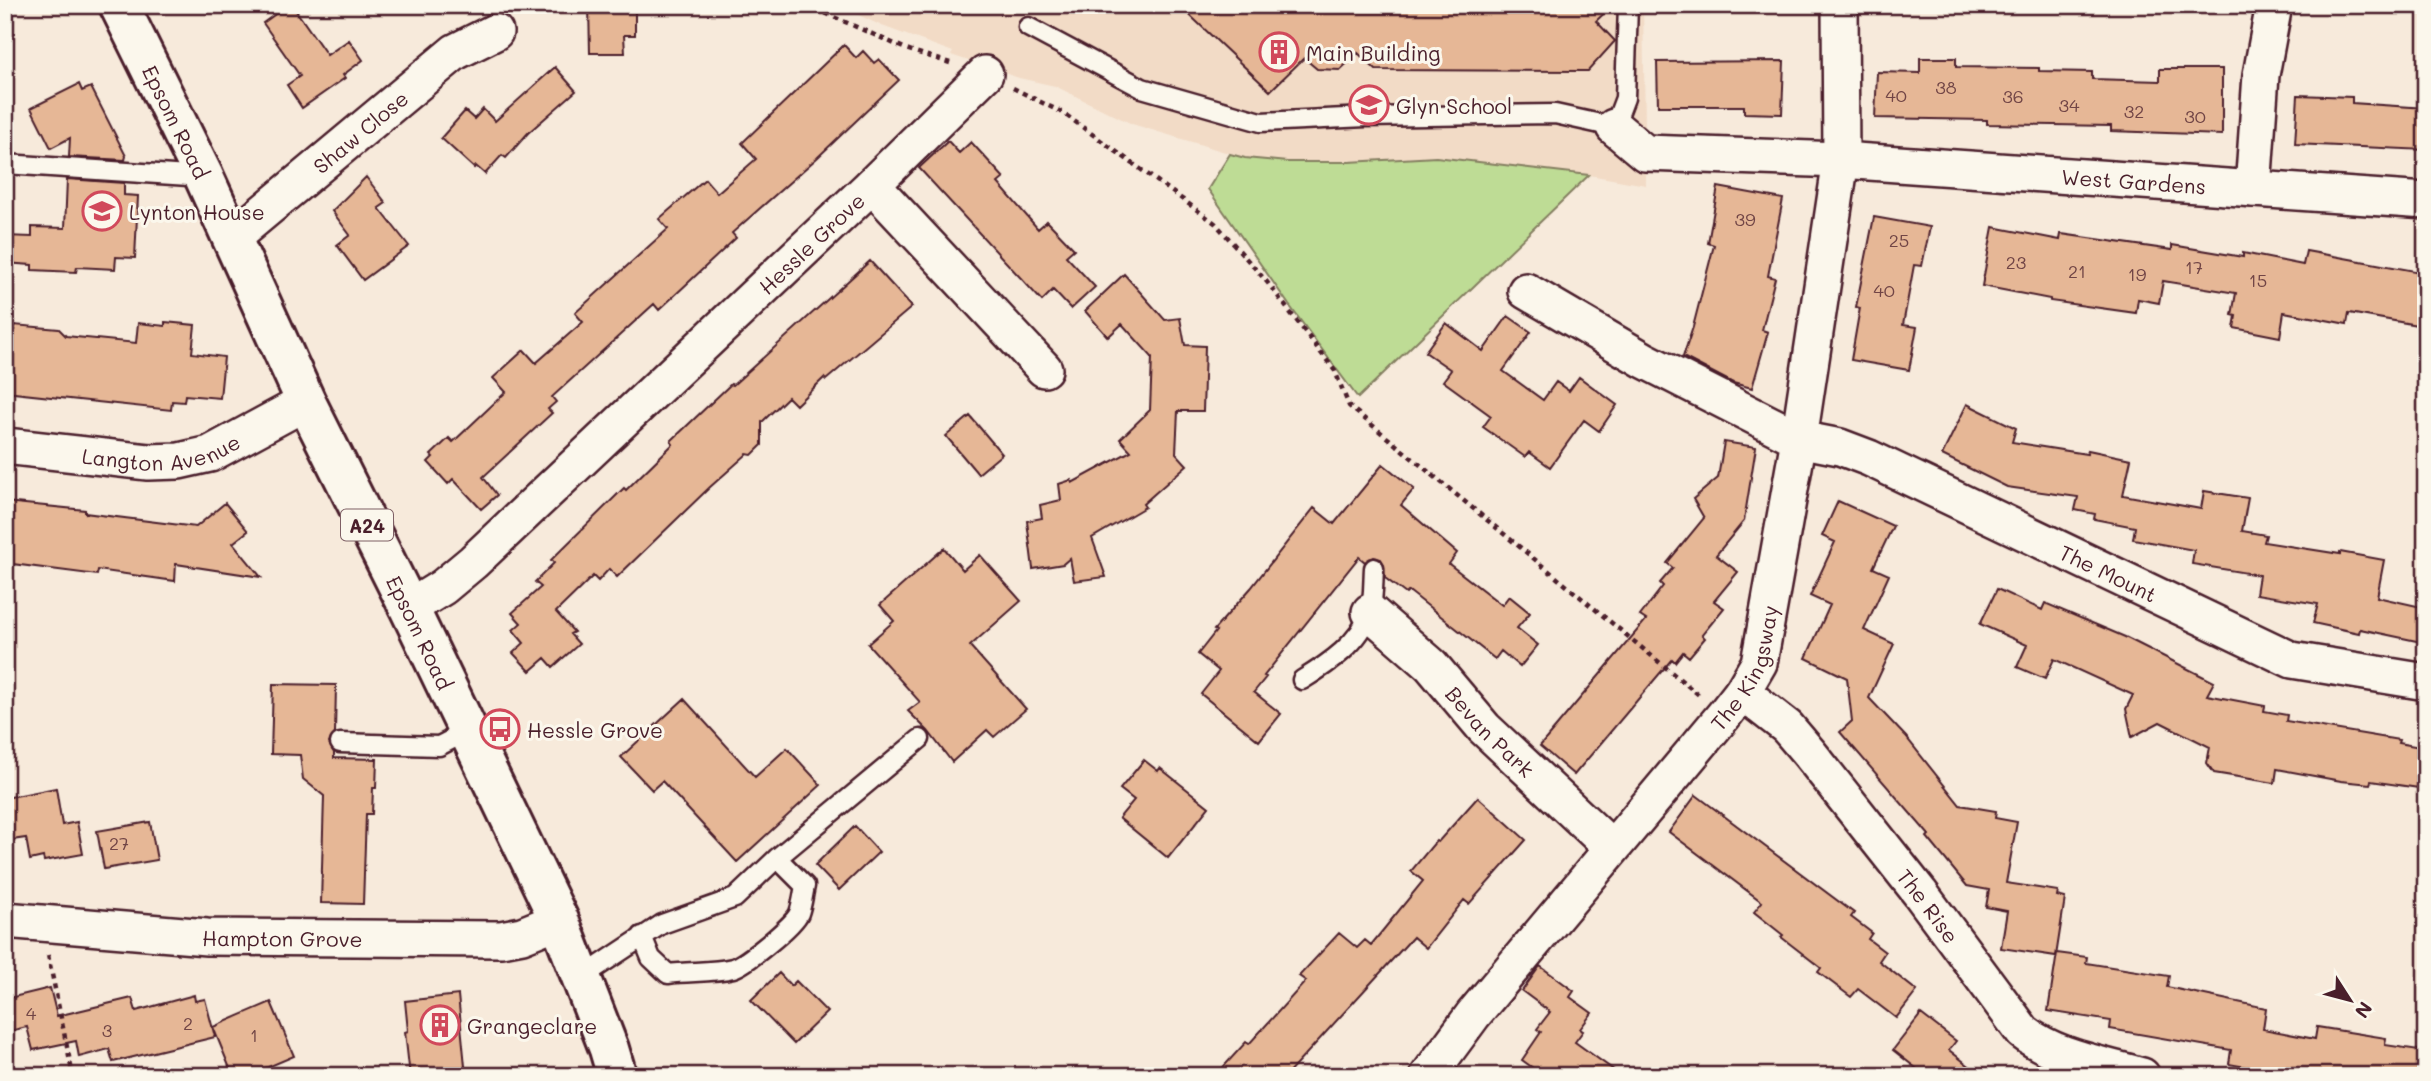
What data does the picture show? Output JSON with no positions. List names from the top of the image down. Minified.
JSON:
{"streets":{"highway":["Epsom Road","A24"],"street":["Shaw Close","West Gardens","Hessle Grove","Langton Avenue","The Mount","The Kingsway","Bevan Park","The Rise","Hampton Grove"]},"crossings":[["Epsom Road","Shaw Close"],["Epsom Road","Hessle Grove"],["Epsom Road","Langton Avenue"],["Epsom Road","Hampton Grove"],["West Gardens","The Kingsway"],["The Mount","The Kingsway"],["The Kingsway","Bevan Park"],["The Kingsway","The Rise"]],"places":{"building":["Main Building","Grangeclare"],"school or university":["Glyn School","Lynton House"],"bus stop":["Hessle Grove"]},"house_numbers":["38","40","36","34","32","30","39","25","23","17","21","19","15","40","27","4","2","3","1"],"north":"bottom right"}
